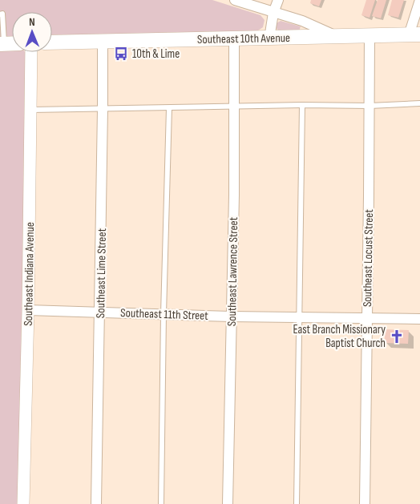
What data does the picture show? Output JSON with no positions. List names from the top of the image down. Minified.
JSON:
{"streets":{"main road":["Southeast 10th Avenue"],"street":["Southeast Locust Street","Southeast Lawrence Street","Southeast Lime Street","Southeast Indiana Avenue","Southeast 11th Street"]},"crossings":[["Southeast 10th Avenue","Southeast Locust Street"],["Southeast 10th Avenue","Southeast Lawrence Street"],["Southeast 10th Avenue","Southeast Lime Street"],["Southeast Locust Street","Southeast 11th Street"],["Southeast Lawrence Street","Southeast 11th Street"],["Southeast Lime Street","Southeast 11th Street"],["Southeast Indiana Avenue","Southeast 11th Street"]],"places":{"bus stop":["10th & Lime"],"church":["East Branch Missionary Baptist Church"]},"north":"top"}
